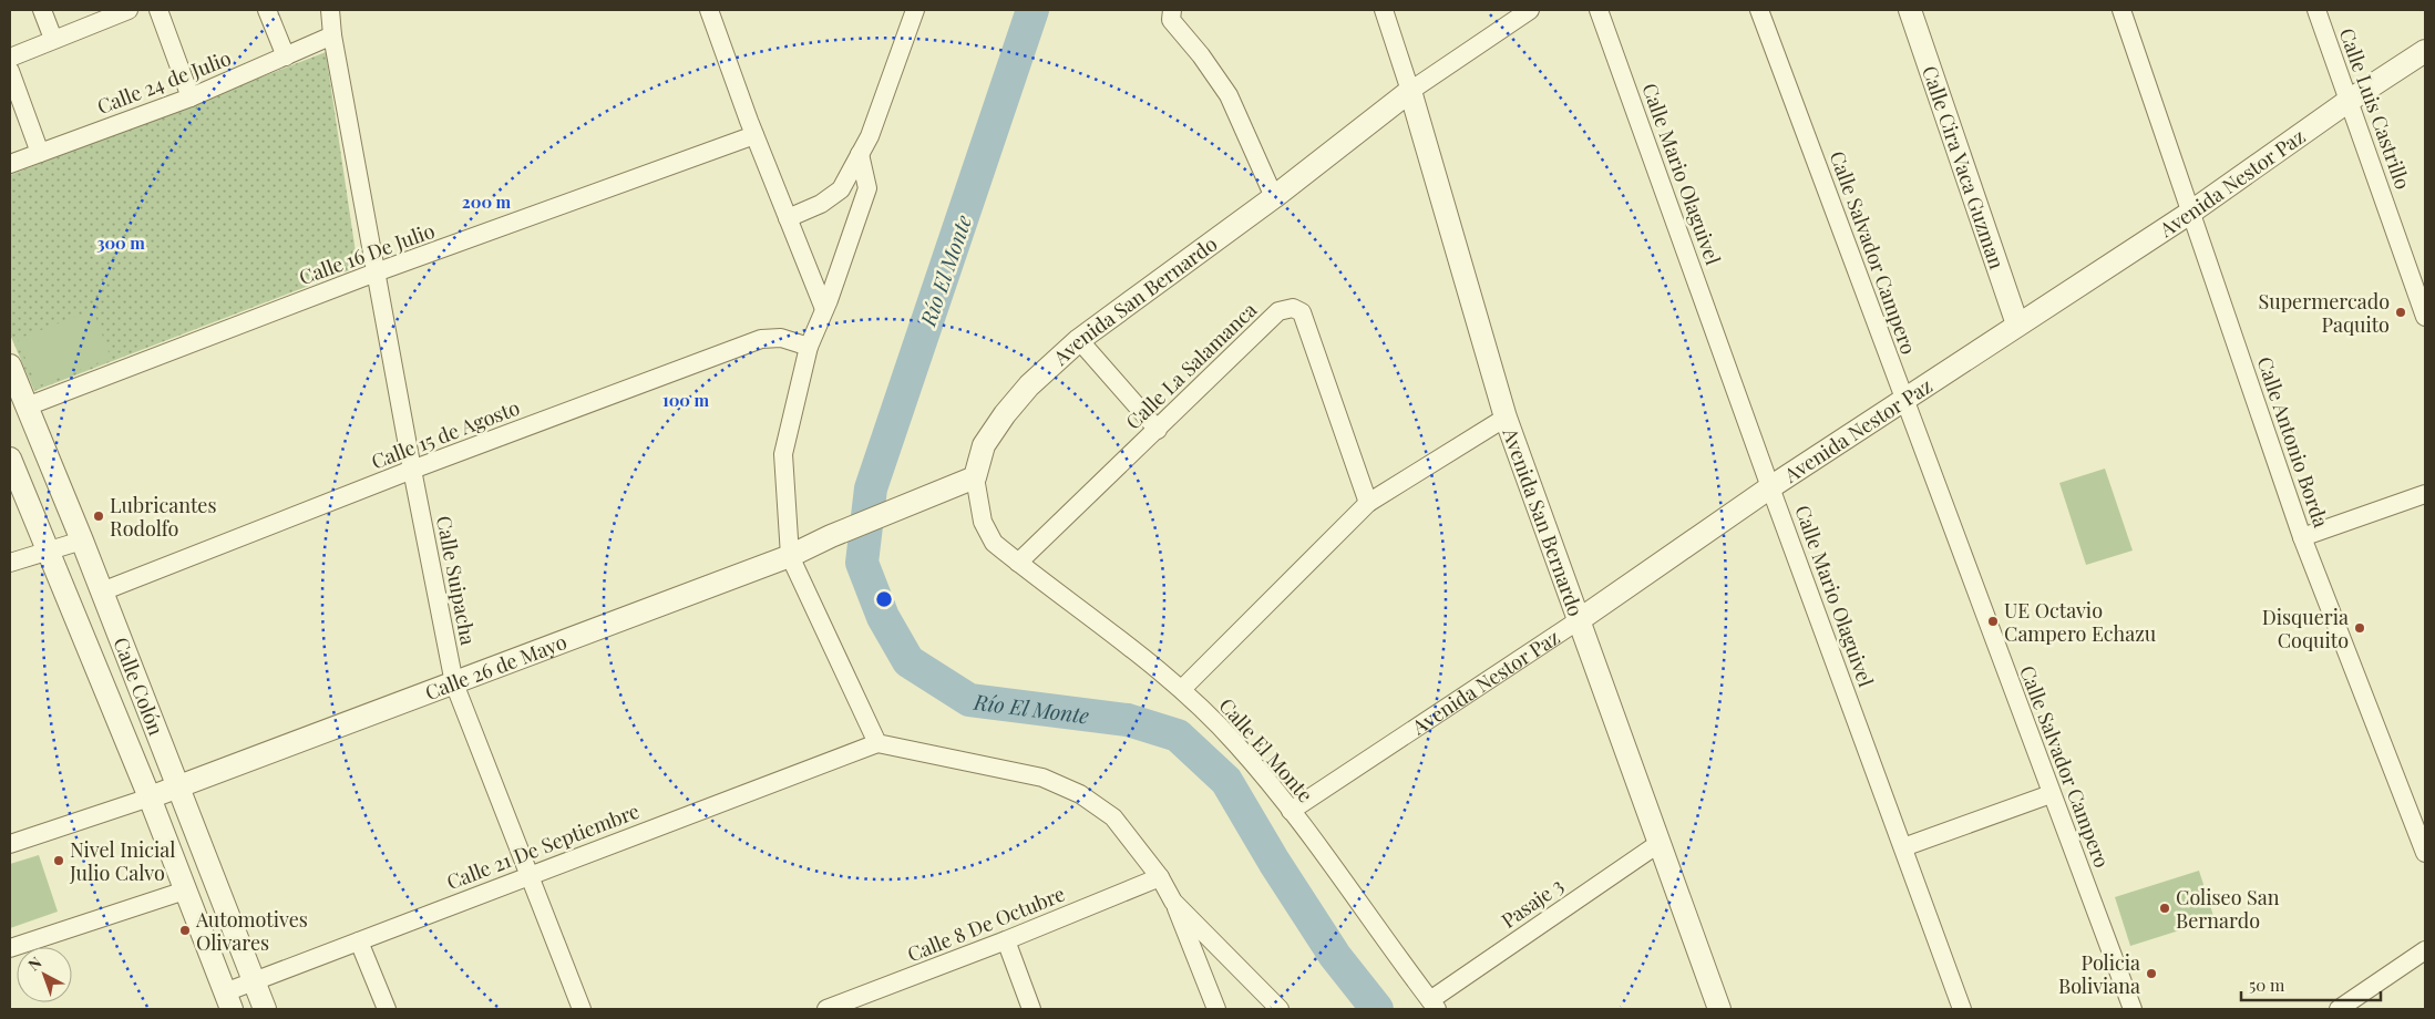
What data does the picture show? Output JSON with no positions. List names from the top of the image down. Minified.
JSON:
{"streets":{"street":["Calle 24 de Julio","Calle Luis Castrillo","Calle Cira Vaca Guzman","Calle Mario Olaguivel","Avenida Nestor Paz","Calle Salvador Campero","Calle 16 De Julio","Avenida San Bernardo","Calle La Salamanca","Calle 15 de Agosto","Calle Antonio Borda","Calle Suipacha","Calle 26 de Mayo","Calle Colón","Calle El Monte","Calle 21 De Septiembre","Pasaje 3","Calle 8 De Octubre"]},"crossings":[["Calle 24 de Julio","Calle Suipacha"],["Calle Luis Castrillo","Avenida Nestor Paz"],["Calle Cira Vaca Guzman","Avenida Nestor Paz"],["Calle Mario Olaguivel","Avenida Nestor Paz"],["Avenida Nestor Paz","Calle Salvador Campero"],["Avenida Nestor Paz","Avenida San Bernardo"],["Avenida Nestor Paz","Calle Antonio Borda"],["Avenida Nestor Paz","Calle El Monte"],["Calle 16 De Julio","Calle Suipacha"],["Calle 16 De Julio","Calle Colón"],["Avenida San Bernardo","Calle La Salamanca"],["Avenida San Bernardo","Calle 26 de Mayo"],["Avenida San Bernardo","Calle El Monte"],["Avenida San Bernardo","Pasaje 3"],["Calle La Salamanca","Calle El Monte"],["Calle 15 de Agosto","Calle Suipacha"],["Calle 15 de Agosto","Calle Colón"],["Calle Suipacha","Calle 26 de Mayo"],["Calle Suipacha","Calle 21 De Septiembre"],["Calle 26 de Mayo","Calle Colón"],["Calle Colón","Calle 21 De Septiembre"],["Calle El Monte","Pasaje 3"]],"water":["Río El Monte"],"places":["Supermercado Paquito","Lubricantes Rodolfo","UE Octavio Campero Echazu","Disqueria Coquito","Nivel Inicial Julio Calvo","Coliseo San Bernardo","Automotives Olivares","Policia Boliviana"],"scale_bar":"50 m","north":"top left","rings":["200 m","300 m","100 m"]}
